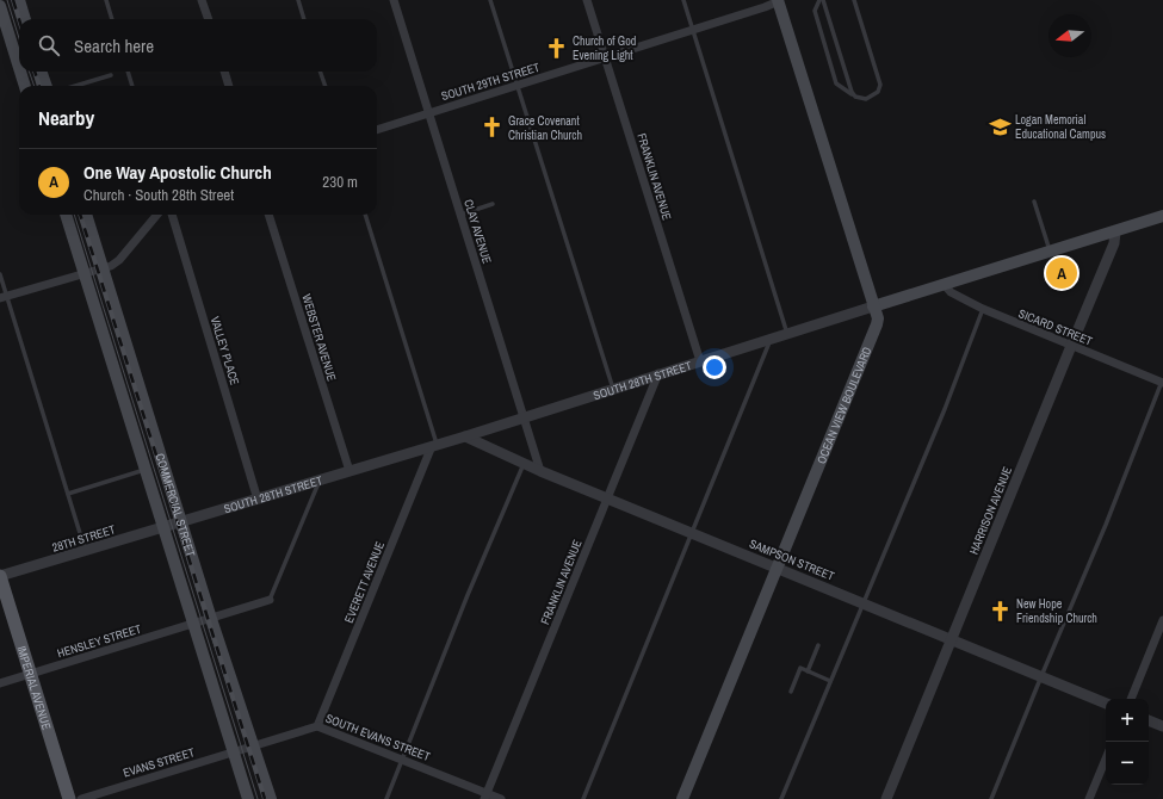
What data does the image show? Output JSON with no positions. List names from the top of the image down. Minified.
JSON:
{"streets":{"main road":["SOUTH 28TH STREET","OCEAN VIEW BOULEVARD","COMMERCIAL STREET","IMPERIAL AVENUE"],"street":["SOUTH 29TH STREET","FRANKLIN AVENUE","CLAY AVENUE","SICARD STREET","WEBSTER AVENUE","VALLEY PLACE","HARRISON AVENUE","28TH STREET","SAMPSON STREET","EVERETT AVENUE","HENSLEY STREET","SOUTH EVANS STREET","EVANS STREET"]},"crossings":[["SOUTH 29TH STREET","FRANKLIN AVENUE"],["SOUTH 29TH STREET","CLAY AVENUE"],["SOUTH 29TH STREET","OCEAN VIEW BOULEVARD"],["FRANKLIN AVENUE","SOUTH 28TH STREET"],["FRANKLIN AVENUE","SAMPSON STREET"],["FRANKLIN AVENUE","SOUTH EVANS STREET"],["CLAY AVENUE","SOUTH 28TH STREET"],["CLAY AVENUE","SAMPSON STREET"],["SICARD STREET","SOUTH 28TH STREET"],["SICARD STREET","HARRISON AVENUE"],["WEBSTER AVENUE","SOUTH 28TH STREET"],["VALLEY PLACE","SOUTH 28TH STREET"],["SOUTH 28TH STREET","OCEAN VIEW BOULEVARD"],["SOUTH 28TH STREET","COMMERCIAL STREET"],["SOUTH 28TH STREET","HARRISON AVENUE"],["SOUTH 28TH STREET","28TH STREET"],["SOUTH 28TH STREET","SAMPSON STREET"],["SOUTH 28TH STREET","EVERETT AVENUE"],["OCEAN VIEW BOULEVARD","SAMPSON STREET"],["COMMERCIAL STREET","28TH STREET"],["COMMERCIAL STREET","HENSLEY STREET"],["COMMERCIAL STREET","SOUTH EVANS STREET"],["COMMERCIAL STREET","EVANS STREET"],["HARRISON AVENUE","SAMPSON STREET"],["28TH STREET","IMPERIAL AVENUE"],["EVERETT AVENUE","SOUTH EVANS STREET"],["HENSLEY STREET","IMPERIAL AVENUE"],["SOUTH EVANS STREET","EVANS STREET"]],"places":{"church":["Church of God Evening Light","Grace Covenant Christian Church","New Hope Friendship Church"],"school or university":["Logan Memorial Educational Campus"]},"north":"left","page":{"search":"Search here","heading":"Nearby","list":[{"mark":"A","name":"One Way Apostolic Church","note":"Church · South 28th Street","value":"230 m"}],"pins":"A","map_buttons":["+","−"]}}
